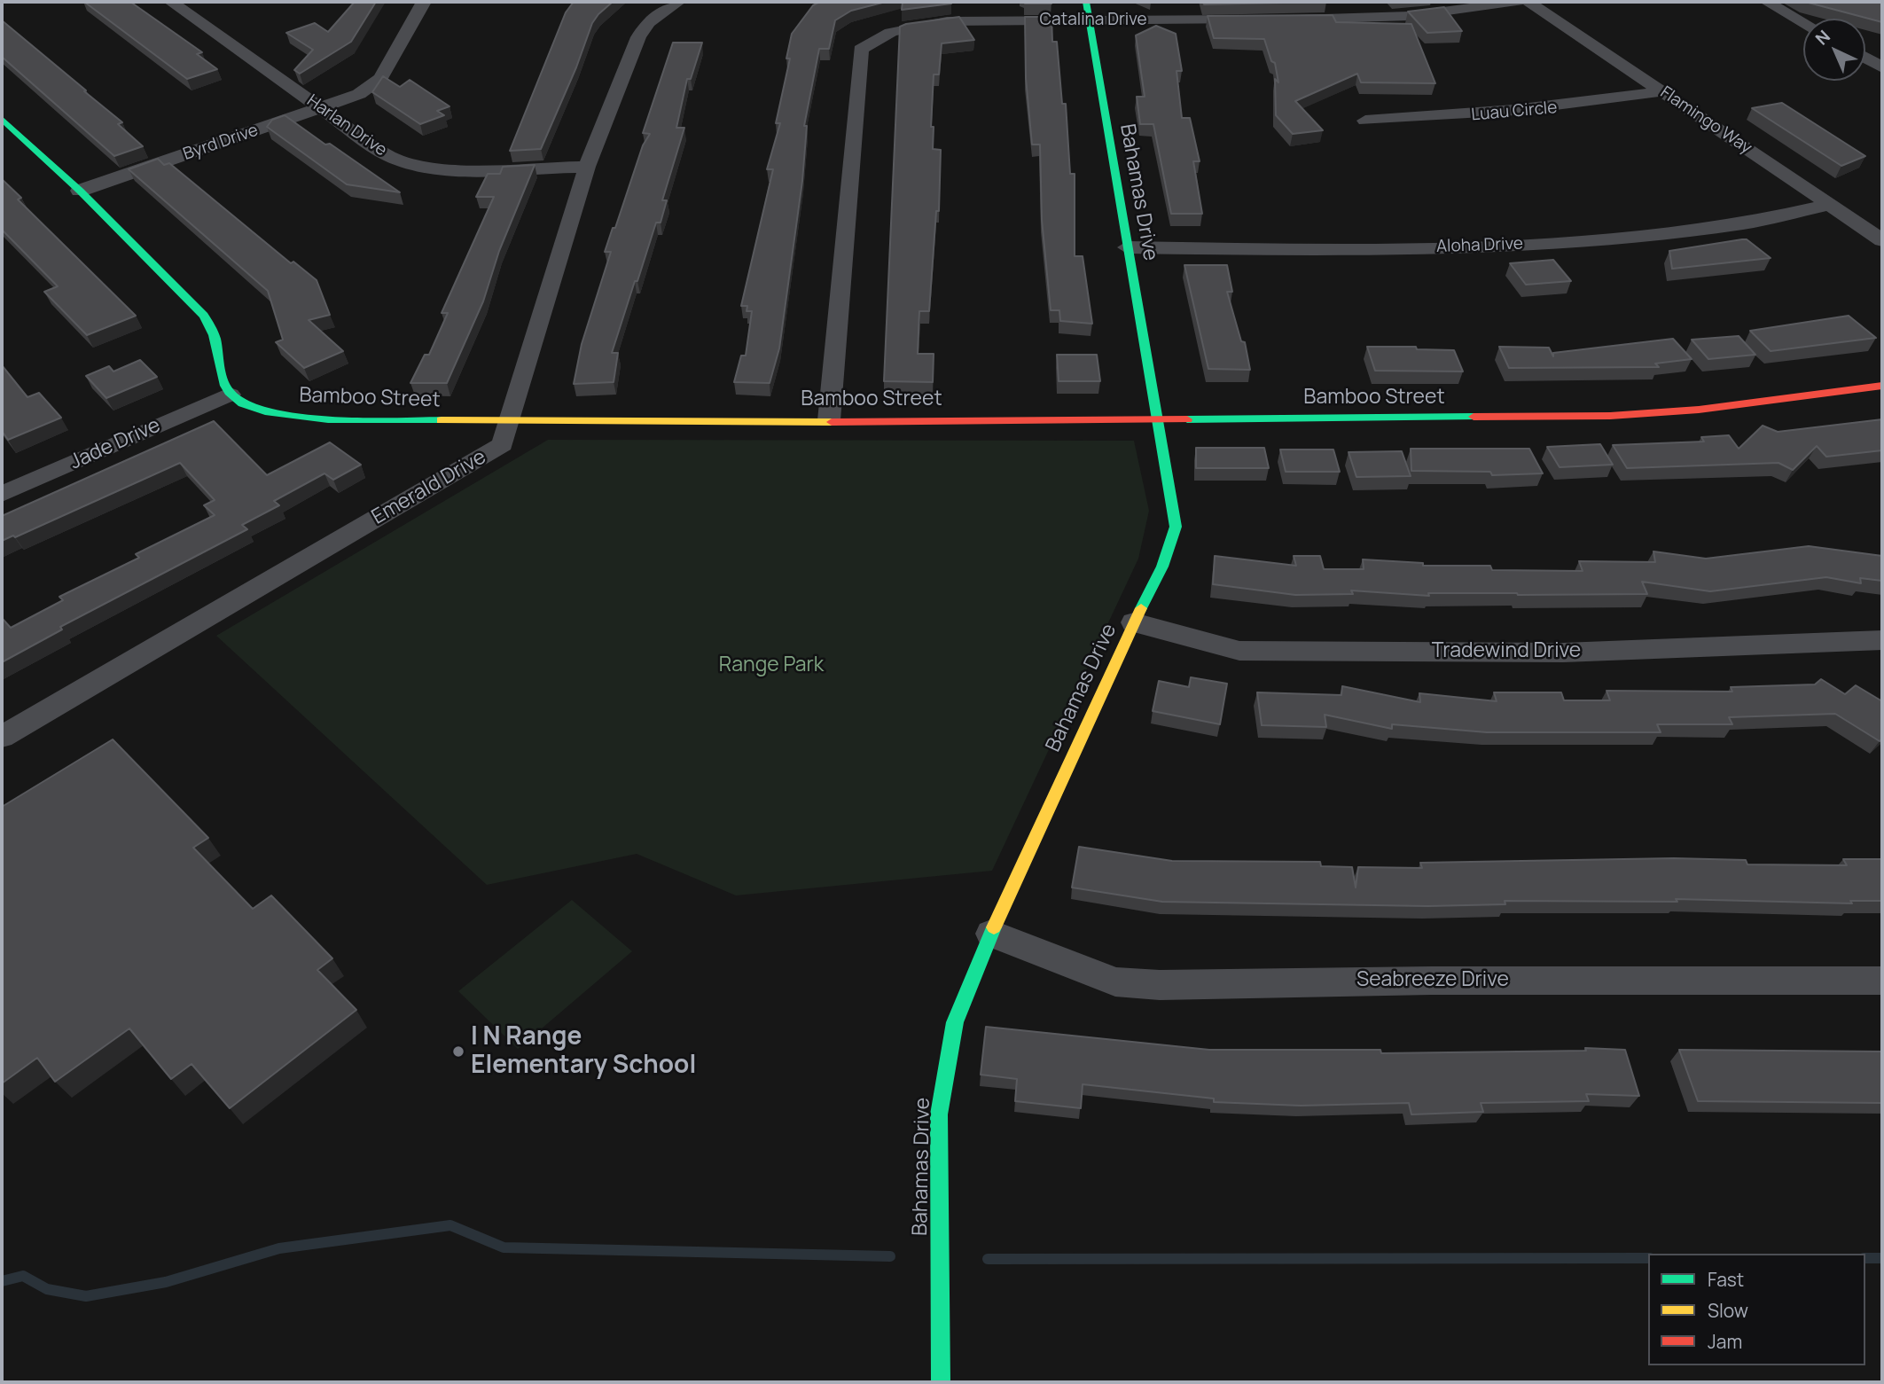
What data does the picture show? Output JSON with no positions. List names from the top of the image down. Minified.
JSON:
{"streets":{"street":["Catalina Drive","Luau Circle","Flamingo Way","Harlan Drive","Byrd Drive","Bahamas Drive","Aloha Drive","Bamboo Street","Jade Drive","Emerald Drive","Tradewind Drive","Seabreeze Drive"]},"crossings":[["Catalina Drive","Bahamas Drive"],["Catalina Drive","Bamboo Street"],["Luau Circle","Flamingo Way"],["Flamingo Way","Aloha Drive"],["Harlan Drive","Byrd Drive"],["Harlan Drive","Emerald Drive"],["Bahamas Drive","Aloha Drive"],["Bahamas Drive","Bamboo Street"],["Bahamas Drive","Tradewind Drive"],["Bahamas Drive","Seabreeze Drive"],["Bamboo Street","Jade Drive"],["Bamboo Street","Emerald Drive"]],"parks":["Range Park"],"places":["I N Range Elementary School"],"legend":["Fast","Slow","Jam"],"north":"top left"}
